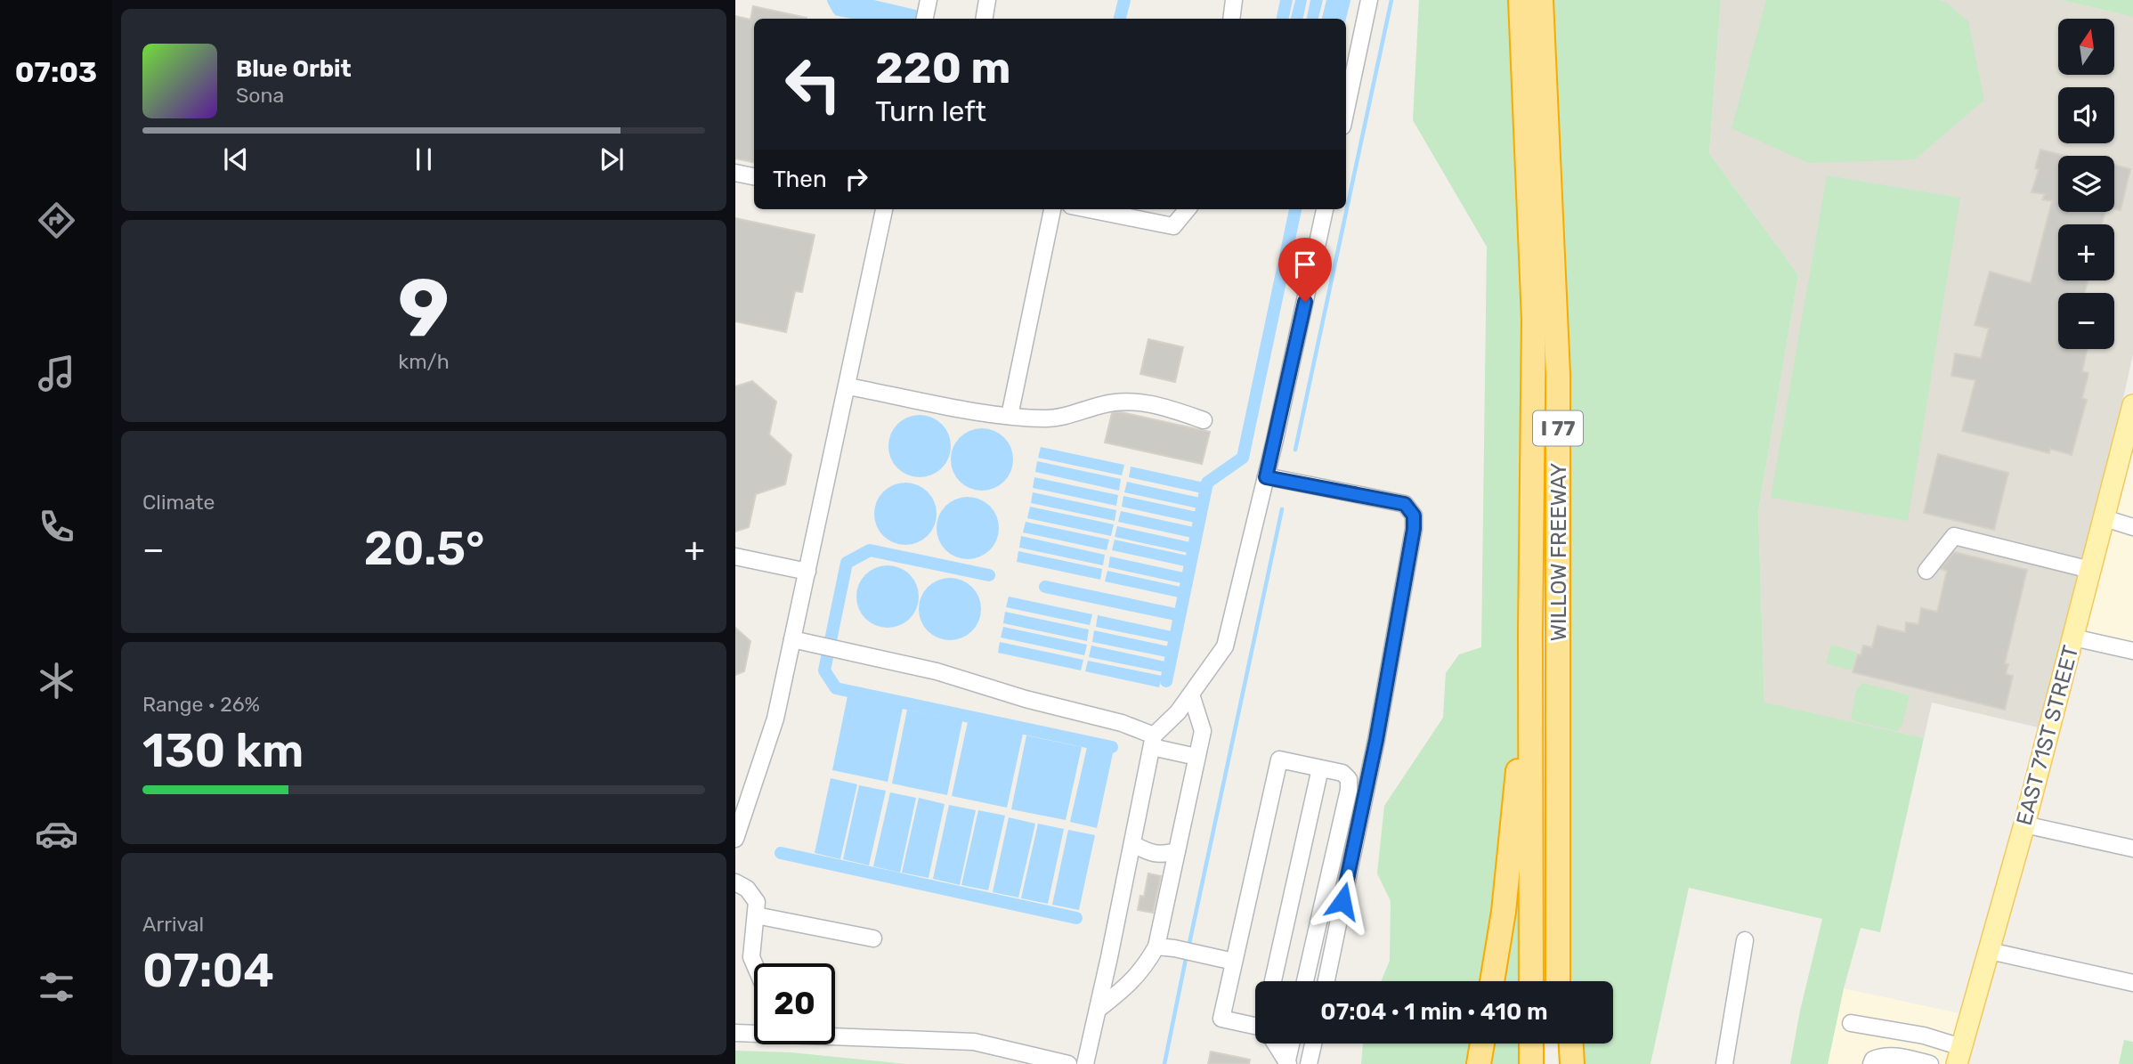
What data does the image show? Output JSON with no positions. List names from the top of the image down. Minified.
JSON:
{"streets":{"highway":["I 77","WILLOW FREEWAY"],"main road":["EAST 71ST STREET"]},"north":"top","page":{"tabs":"07:03","map_buttons":["+","−"],"turn":["220 m","Turn left"],"song":["Blue Orbit","Sona"],"then":"Then","tile":[["9","km/h"],"Climate",["Range · 26%","130 km"],["Arrival","07:04"]],"heat":["−","20.5°","+"],"limit":"20","trip":"07:04 · 1 min · 410 m"}}
